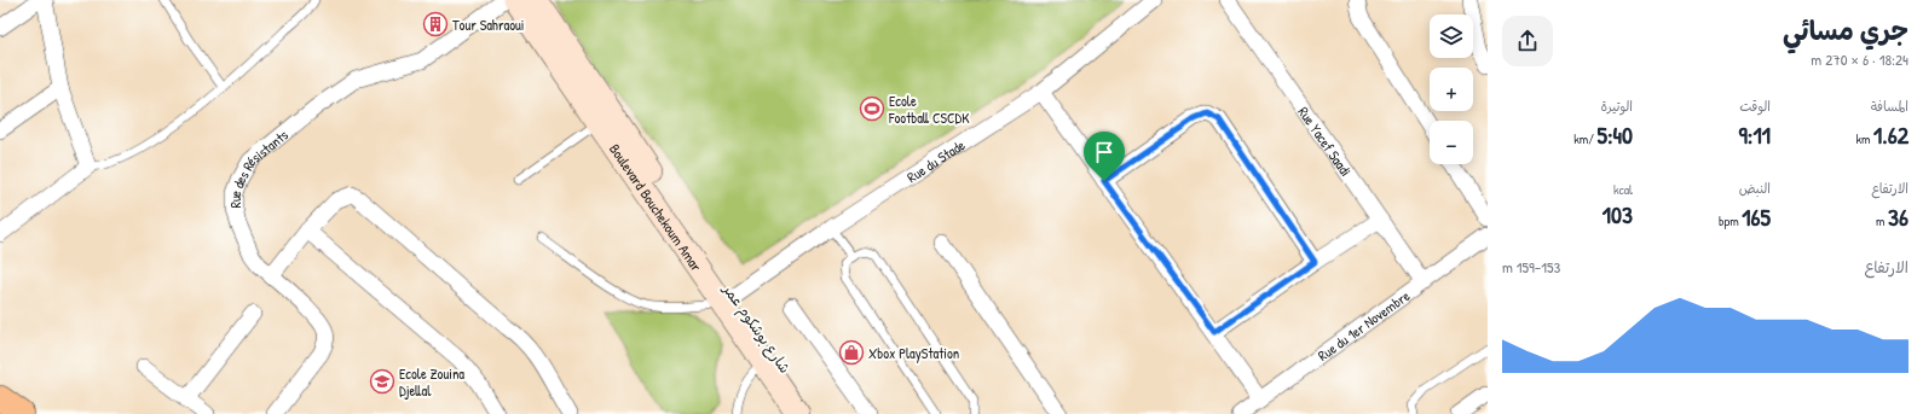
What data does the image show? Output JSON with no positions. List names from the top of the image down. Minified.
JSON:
{"streets":{"street":["Rue Yacef Saadi","Rue du Stade","Rue des Résistants","Boulevard Bouchekoum Amar","Rue du 1er Novembre","شارع بوشكوم عمر"]},"crossings":[["Rue Yacef Saadi","Rue du 1er Novembre"],["Rue du Stade","Boulevard Bouchekoum Amar"],["Rue du Stade","شارع بوشكوم عمر"],["Boulevard Bouchekoum Amar","شارع بوشكوم عمر"]],"places":{"building":["Tour Sahraoui"],"sports":["Ecole Football CSCDK"],"shop":["Xbox PlayStation"],"school or university":["Ecole Zouina Djellal"]},"page":{"heading":["جري مسائي","18:24 · 6 × 270 m"],"map_buttons":["+","−"],"stats":[["المسافة","1.62 km"],["الوقت","9:11"],["الوتيرة","5:40 /km"],["الارتفاع","36 m"],["النبض","165 bpm"],["kcal","103"]],"chart":["الارتفاع","153–159 m"]}}
